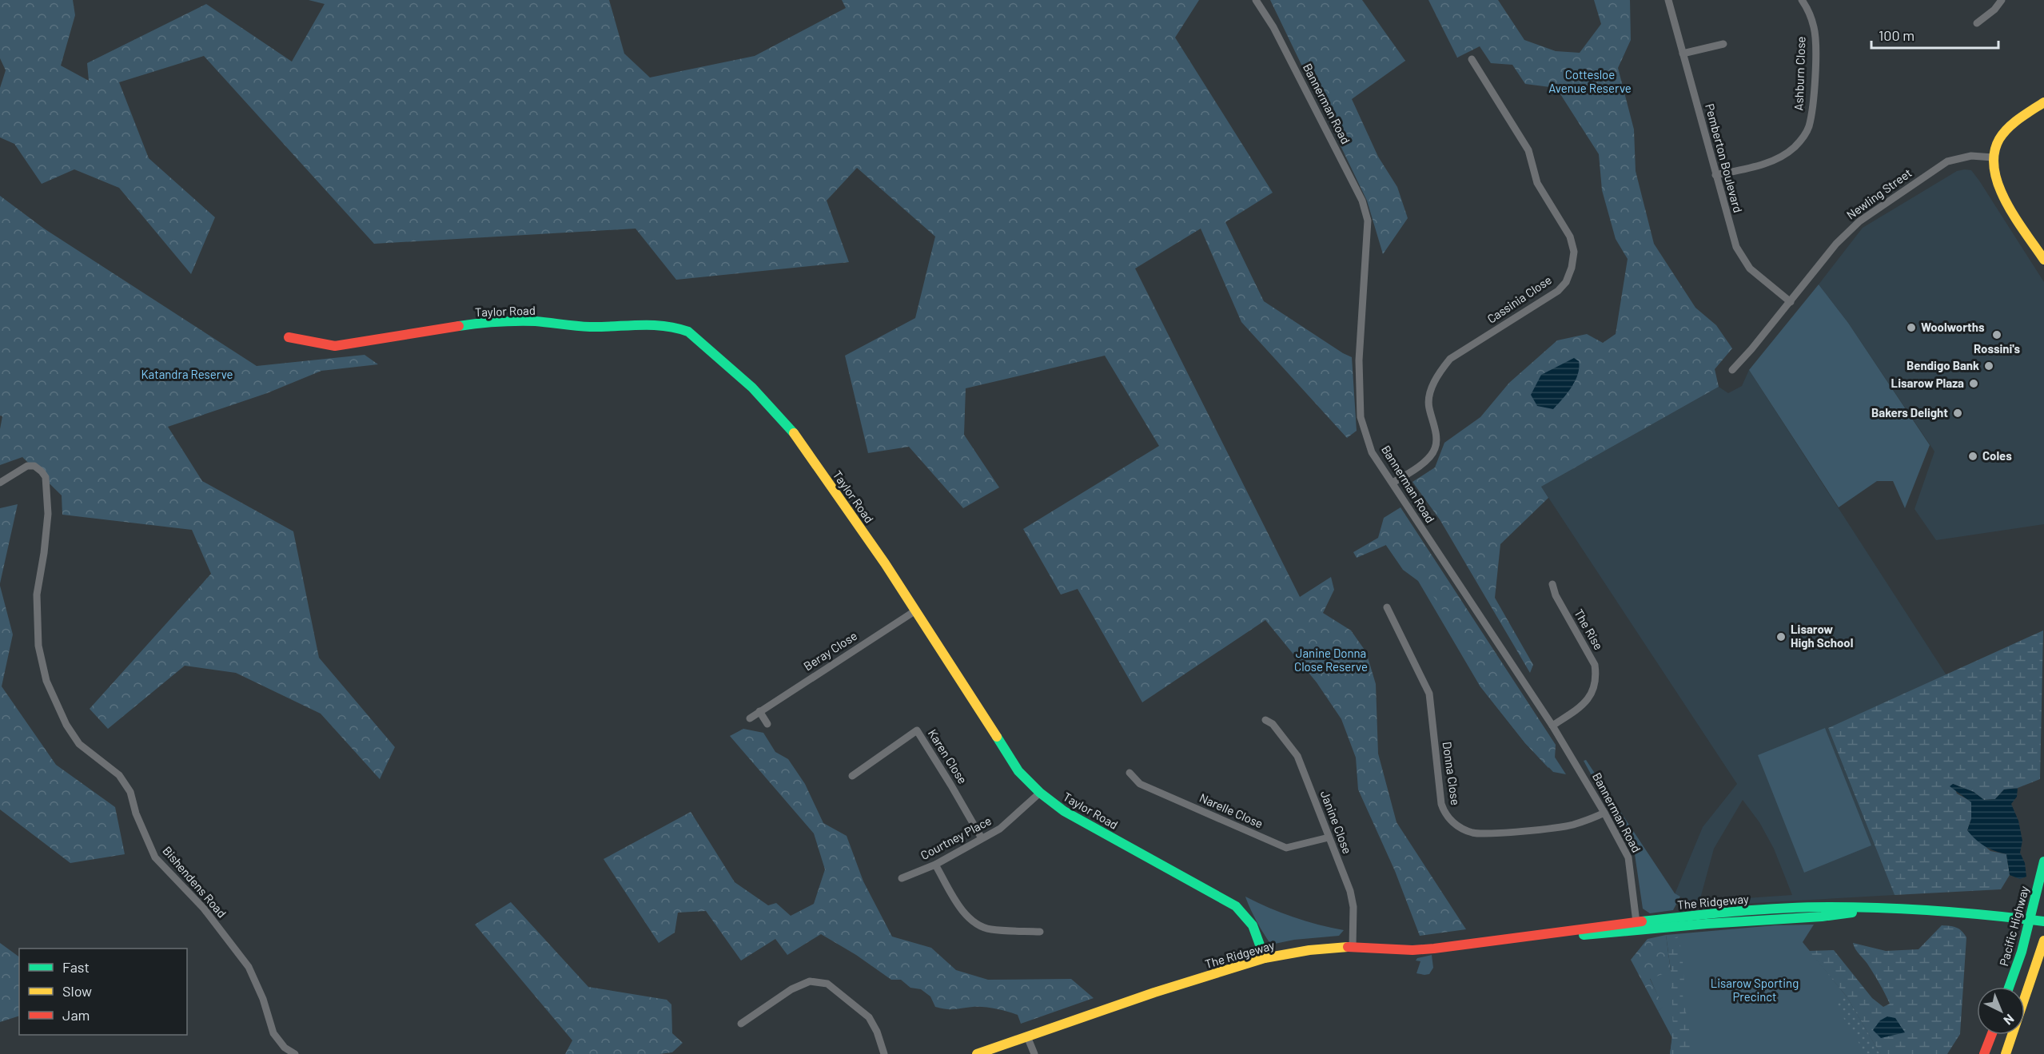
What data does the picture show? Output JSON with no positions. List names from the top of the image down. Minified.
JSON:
{"streets":{"street":["Ashburn Close","Bannerman Road","Pemberton Boulevard","Newling Street","Cassinia Close","Taylor Road","The Rise","Beray Close","Karen Close","Donna Close","Narelle Close","Janine Close","Courtney Place","Bishendens Road","The Ridgeway","Pacific Highway"]},"crossings":[["Ashburn Close","Pemberton Boulevard"],["Bannerman Road","Cassinia Close"],["Bannerman Road","The Rise"],["Bannerman Road","Donna Close"],["Bannerman Road","The Ridgeway"],["Pemberton Boulevard","Newling Street"],["Taylor Road","Beray Close"],["Taylor Road","Courtney Place"],["Taylor Road","The Ridgeway"],["Karen Close","Courtney Place"],["Narelle Close","Janine Close"],["Janine Close","The Ridgeway"],["The Ridgeway","Pacific Highway"]],"parks":["Cottesloe Avenue Reserve","Katandra Reserve","Janine Donna Close Reserve","Lisarow Sporting Precinct"],"places":["Woolworths","Rossini's","Bendigo Bank","Lisarow Plaza","Bakers Delight","Coles","Lisarow High School"],"legend":["Fast","Slow","Jam"],"scale_bar":"100 m","north":"bottom right"}
